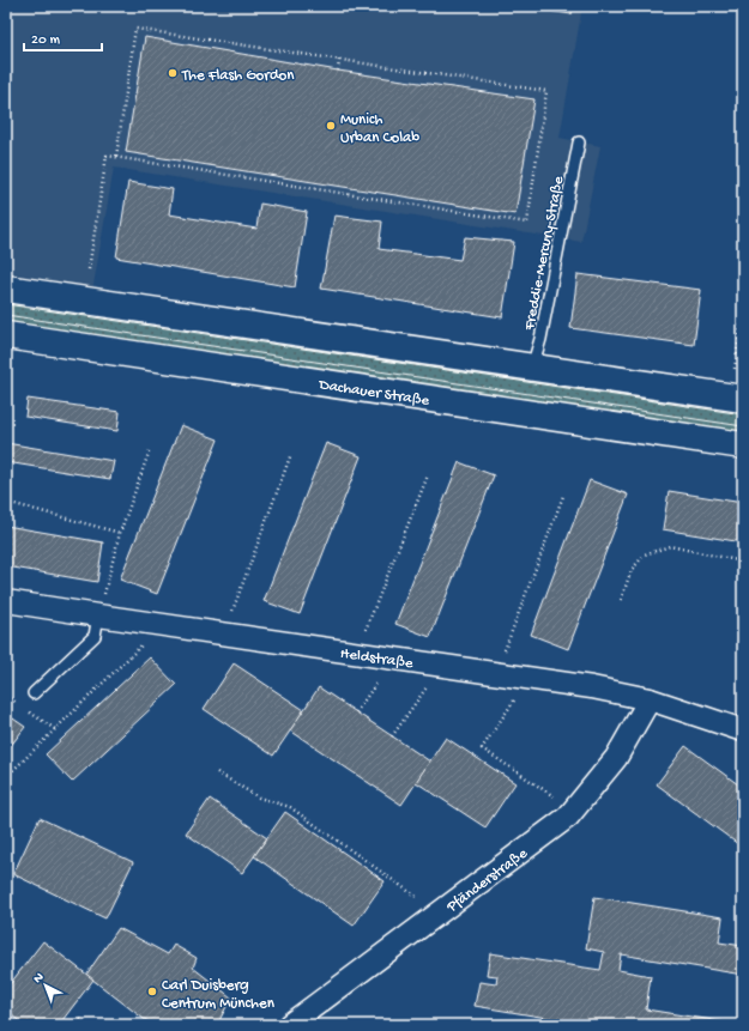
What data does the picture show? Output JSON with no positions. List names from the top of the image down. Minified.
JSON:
{"streets":{"main road":["Dachauer Straße"],"street":["Heldstraße","Pfänderstraße"],"lane":["Freddie-Mercury-Straße"]},"crossings":[["Heldstraße","Pfänderstraße"]],"places":["The Flash Gordon","Munich Urban Colab","Carl Duisberg Centrum München"],"scale_bar":"20 m","north":"top left"}
